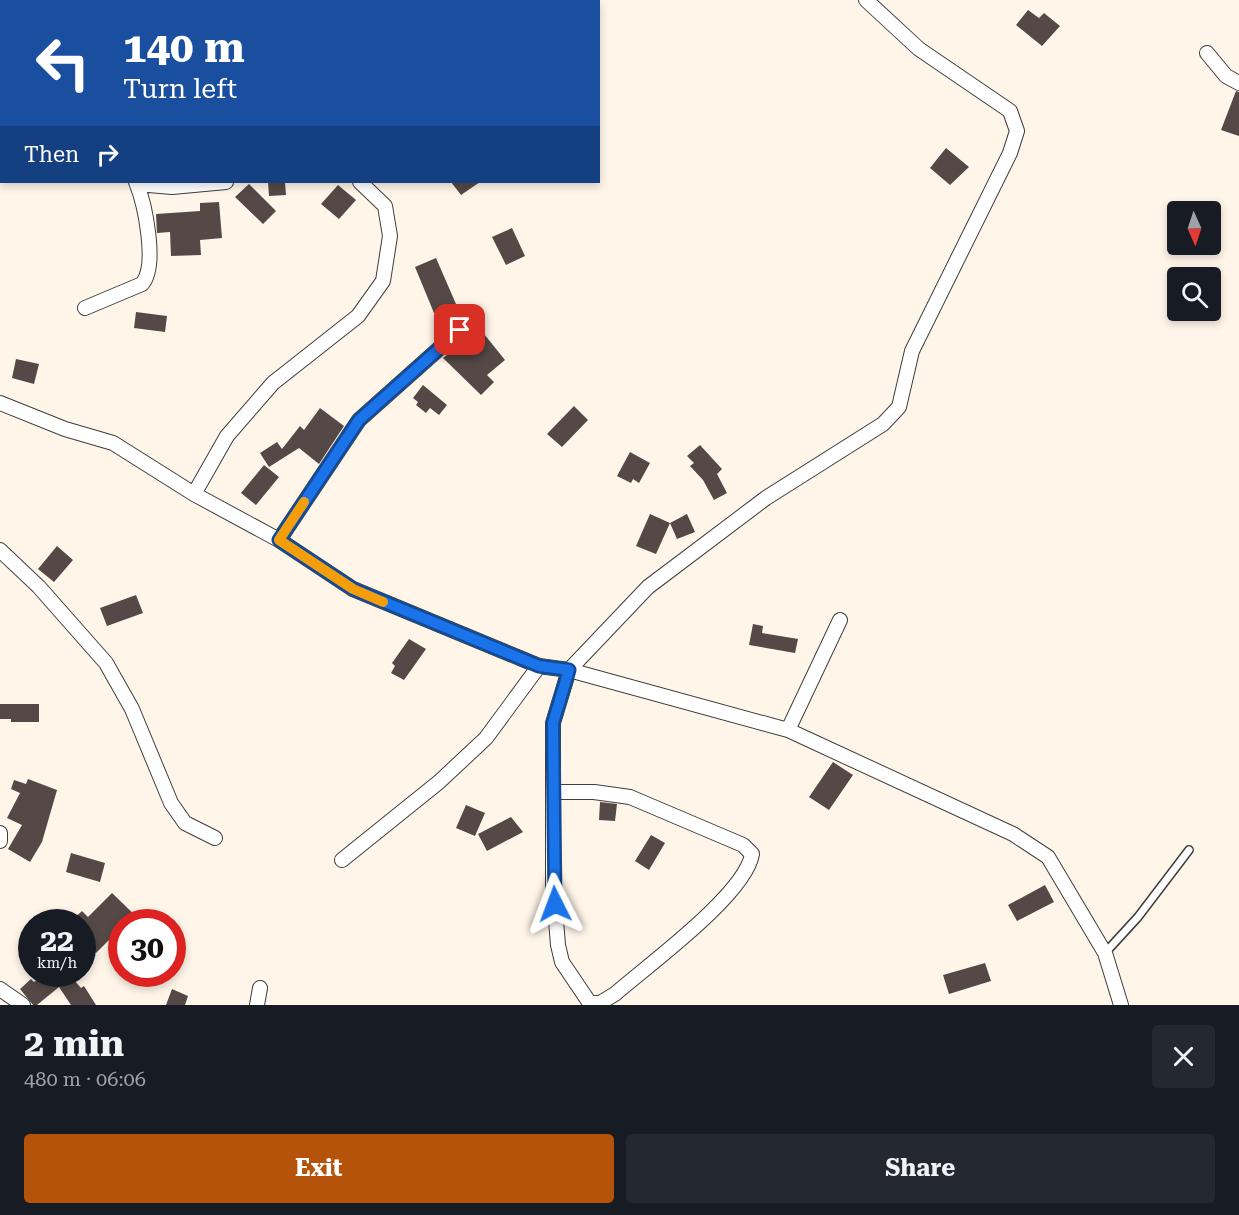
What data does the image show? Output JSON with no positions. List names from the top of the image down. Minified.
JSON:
{"north":"bottom","page":{"turn":["140 m","Turn left"],"then":"Then","speed":"22 km/h","limit":"30","heading":["2 min","480 m · 06:06"],"buttons":["Exit","Share"]}}
